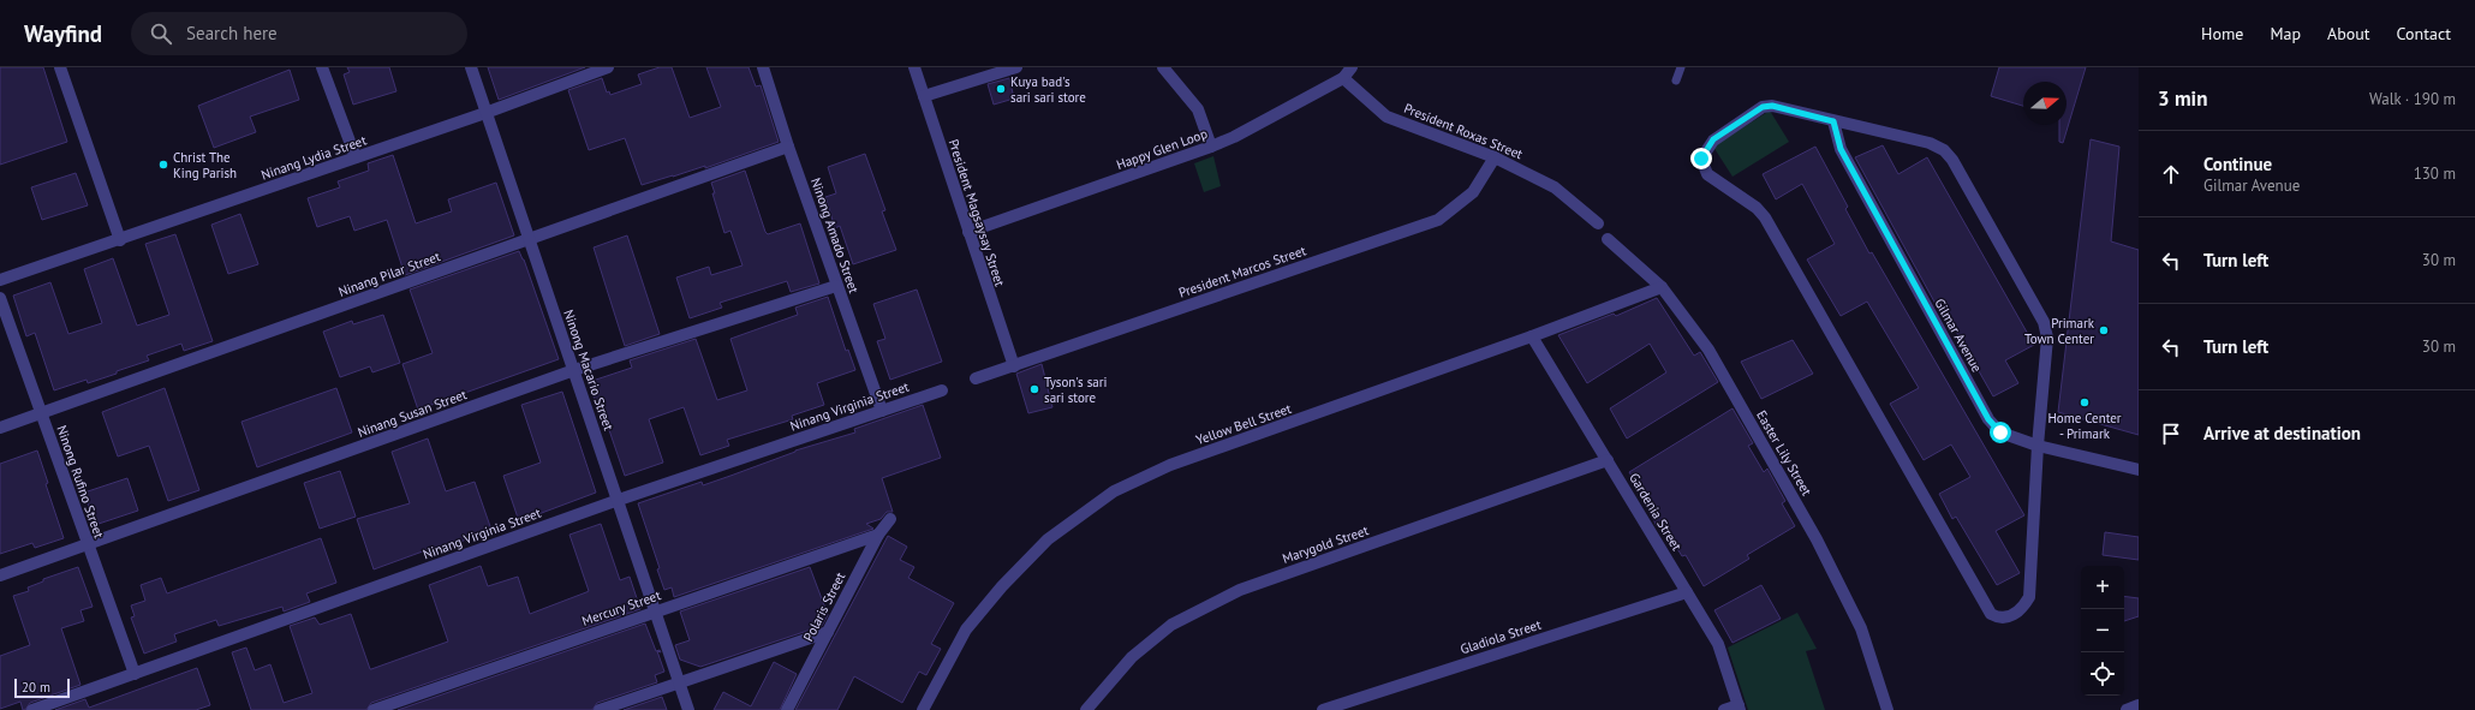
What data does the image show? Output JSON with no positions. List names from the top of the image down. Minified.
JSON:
{"streets":{"street":["President Roxas Street","Happy Glen Loop","Ninang Lydia Street","President Magsaysay Street","Ninong Amado Street","President Marcos Street","Ninang Pilar Street","Gilmar Avenue","Ninong Macario Street","Ninang Virginia Street","Ninang Susan Street","Yellow Bell Street","Easter Lily Street","Ninong Rufino Street","Gardenia Street","Marygold Street","Polaris Street","Mercury Street","Gladiola Street"]},"crossings":[["President Roxas Street","Happy Glen Loop"],["President Roxas Street","President Marcos Street"],["Happy Glen Loop","President Magsaysay Street"],["Ninang Lydia Street","Ninong Macario Street"],["President Magsaysay Street","President Marcos Street"],["Ninong Amado Street","Ninang Pilar Street"],["Ninong Amado Street","Ninang Virginia Street"],["Ninong Amado Street","Ninang Susan Street"],["Ninang Pilar Street","Ninong Macario Street"],["Ninang Pilar Street","Ninong Rufino Street"],["Ninong Macario Street","Ninang Virginia Street"],["Ninong Macario Street","Ninang Susan Street"],["Ninong Macario Street","Mercury Street"],["Ninang Virginia Street","Ninong Rufino Street"],["Ninang Susan Street","Ninong Rufino Street"],["Yellow Bell Street","Easter Lily Street"],["Yellow Bell Street","Gardenia Street"],["Gardenia Street","Marygold Street"],["Gardenia Street","Gladiola Street"],["Polaris Street","Mercury Street"]],"places":["Kuya bad's sari sari store","Christ The King Parish","Primark Town Center","Tyson's sari sari store","Home Center - Primark"],"scale_bar":"20 m","north":"right","page":{"header":"Wayfind","search":"Search here","nav":["Home","Map","About","Contact"],"heading":["3 min","Walk · 190 m"],"list":[["Continue","Gilmar Avenue","130 m"],["Turn left","30 m"],["Turn left","30 m"],"Arrive at destination"],"map_buttons":["+","−"],"scale":"20 m"}}
